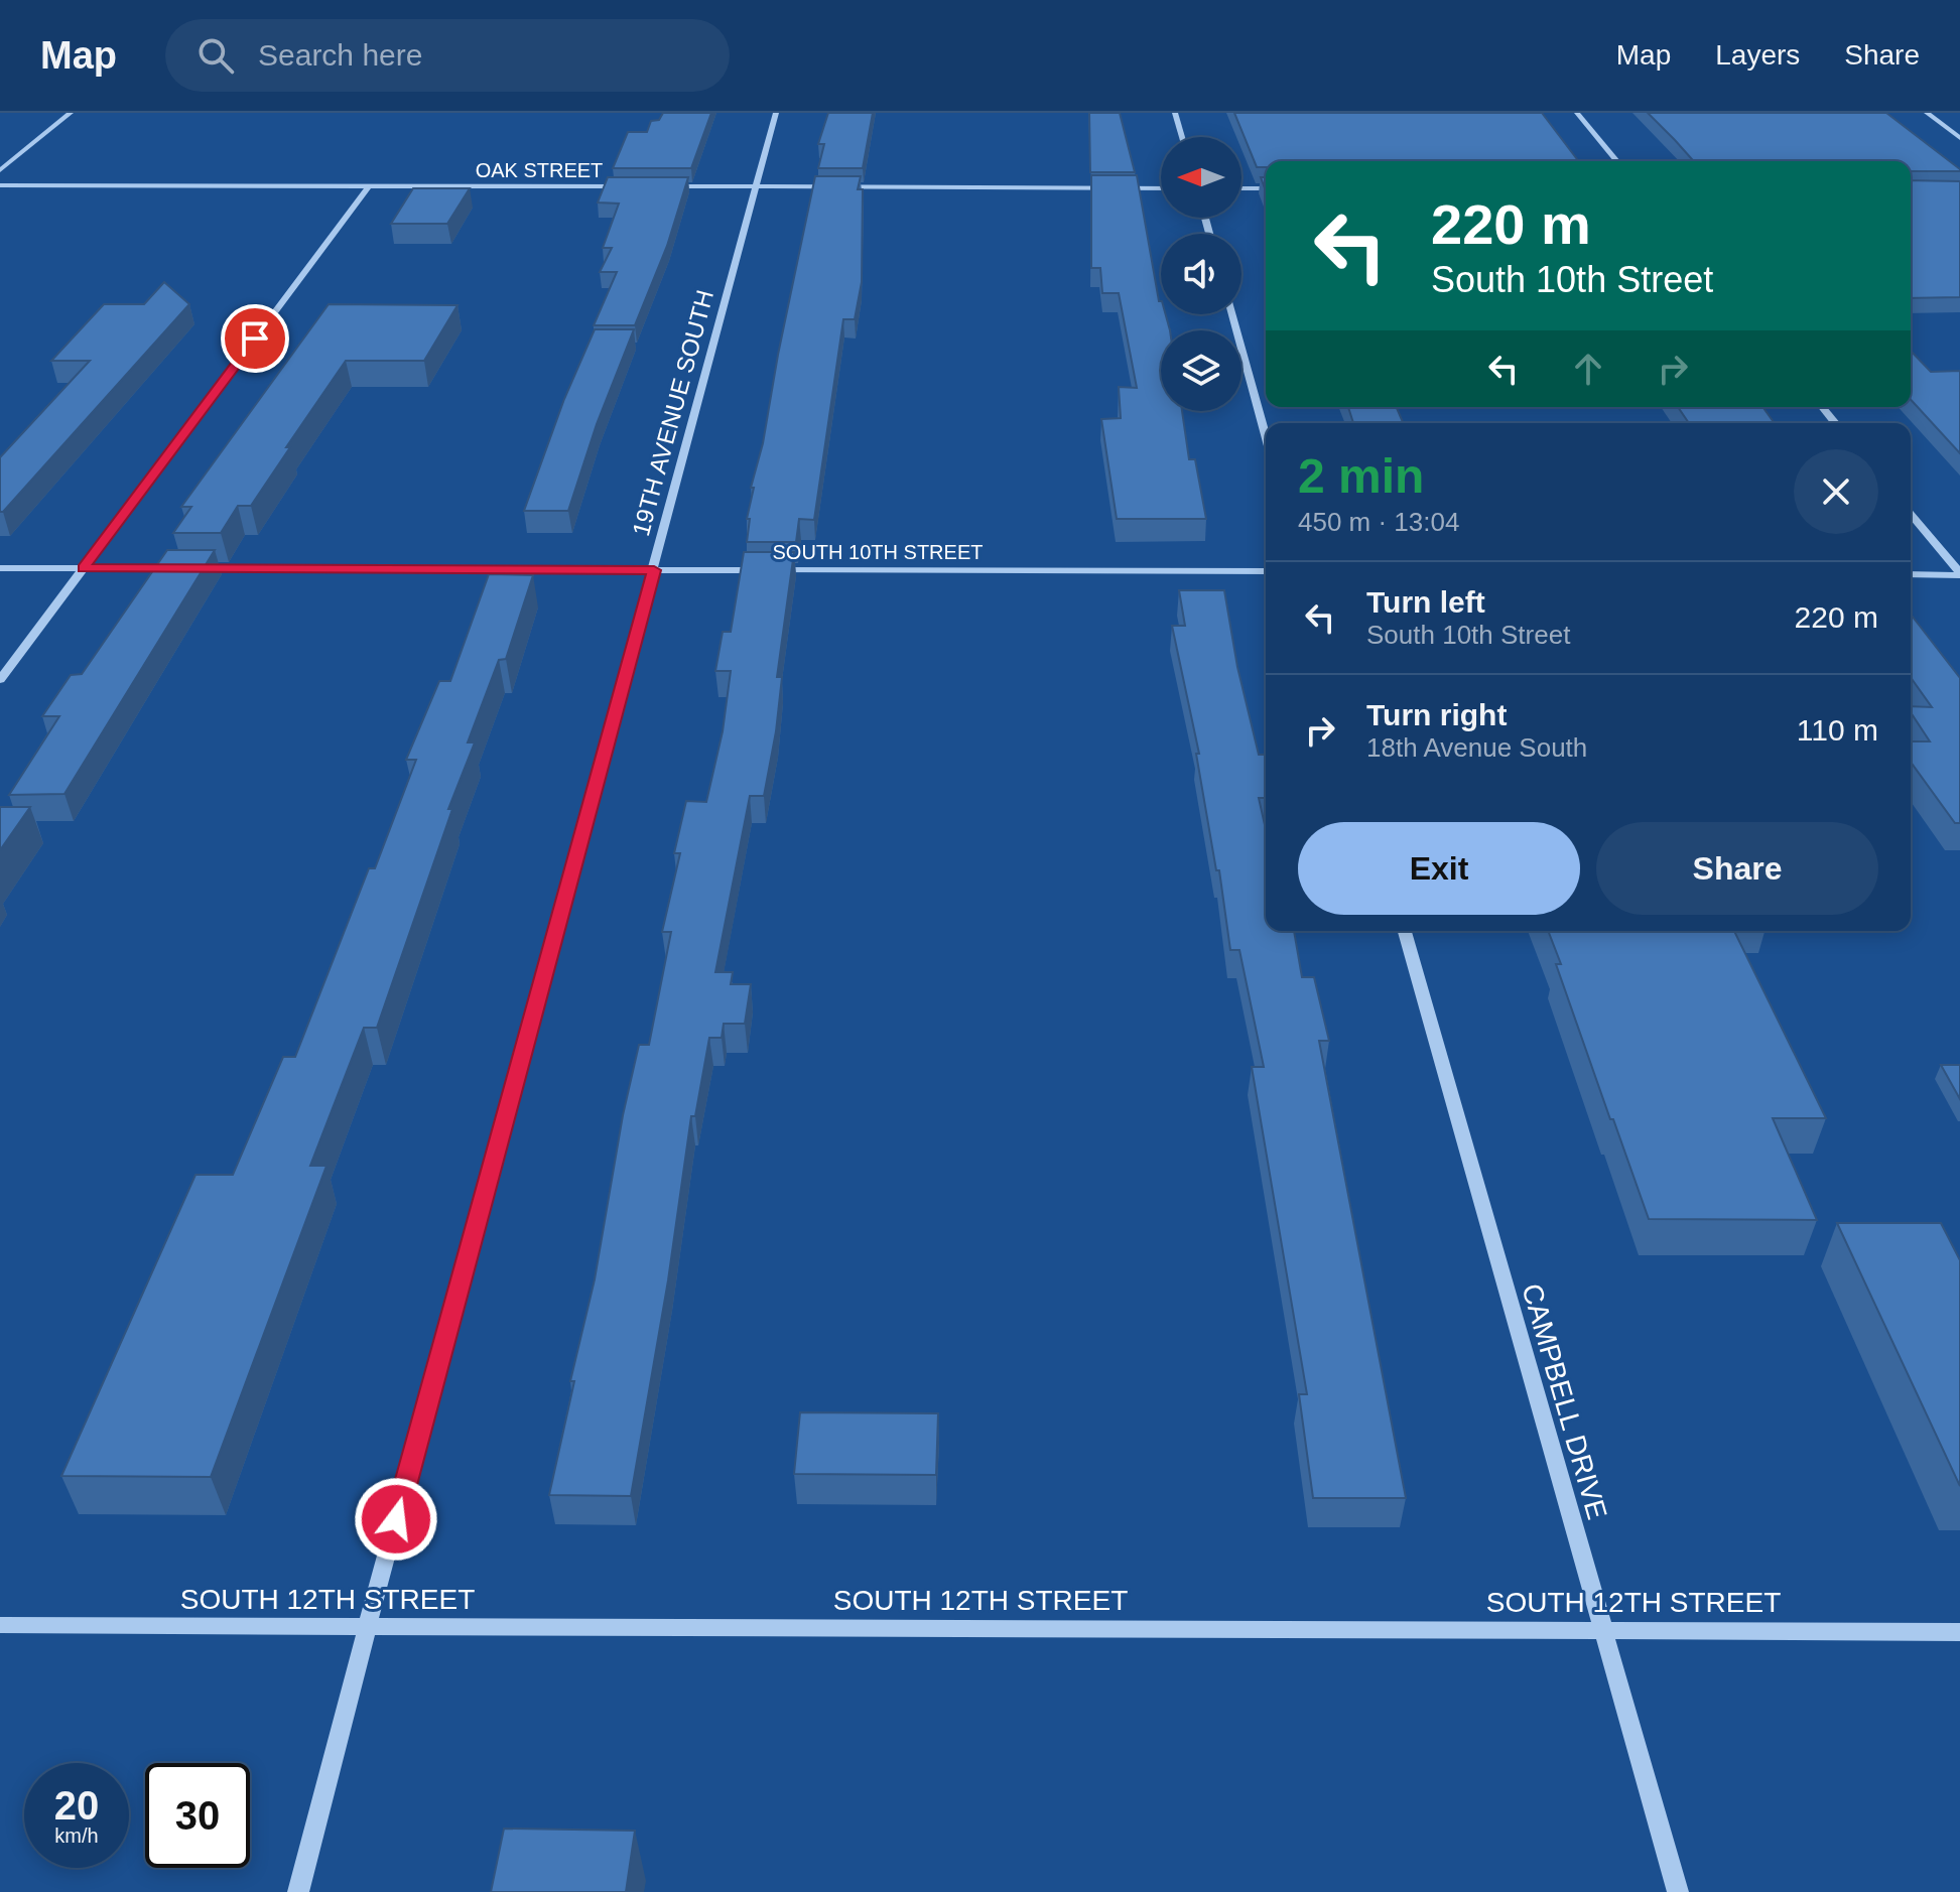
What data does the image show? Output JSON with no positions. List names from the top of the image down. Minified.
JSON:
{"streets":{"street":["OAK STREET","19TH AVENUE SOUTH","SOUTH 10TH STREET","CAMPBELL DRIVE","SOUTH 12TH STREET"]},"crossings":[["19TH AVENUE SOUTH","SOUTH 10TH STREET"],["19TH AVENUE SOUTH","SOUTH 12TH STREET"],["CAMPBELL DRIVE","SOUTH 12TH STREET"]],"north":"left","page":{"header":"Map","search":"Search here","nav":["Map","Layers","Share"],"turn":["220 m","South 10th Street"],"heading":["2 min","450 m · 13:04"],"list":[{"name":"Turn left","note":"South 10th Street","value":"220 m"},{"name":"Turn right","note":"18th Avenue South","value":"110 m"}],"buttons":["Exit","Share"],"speed":"20 km/h","limit":"30"}}
